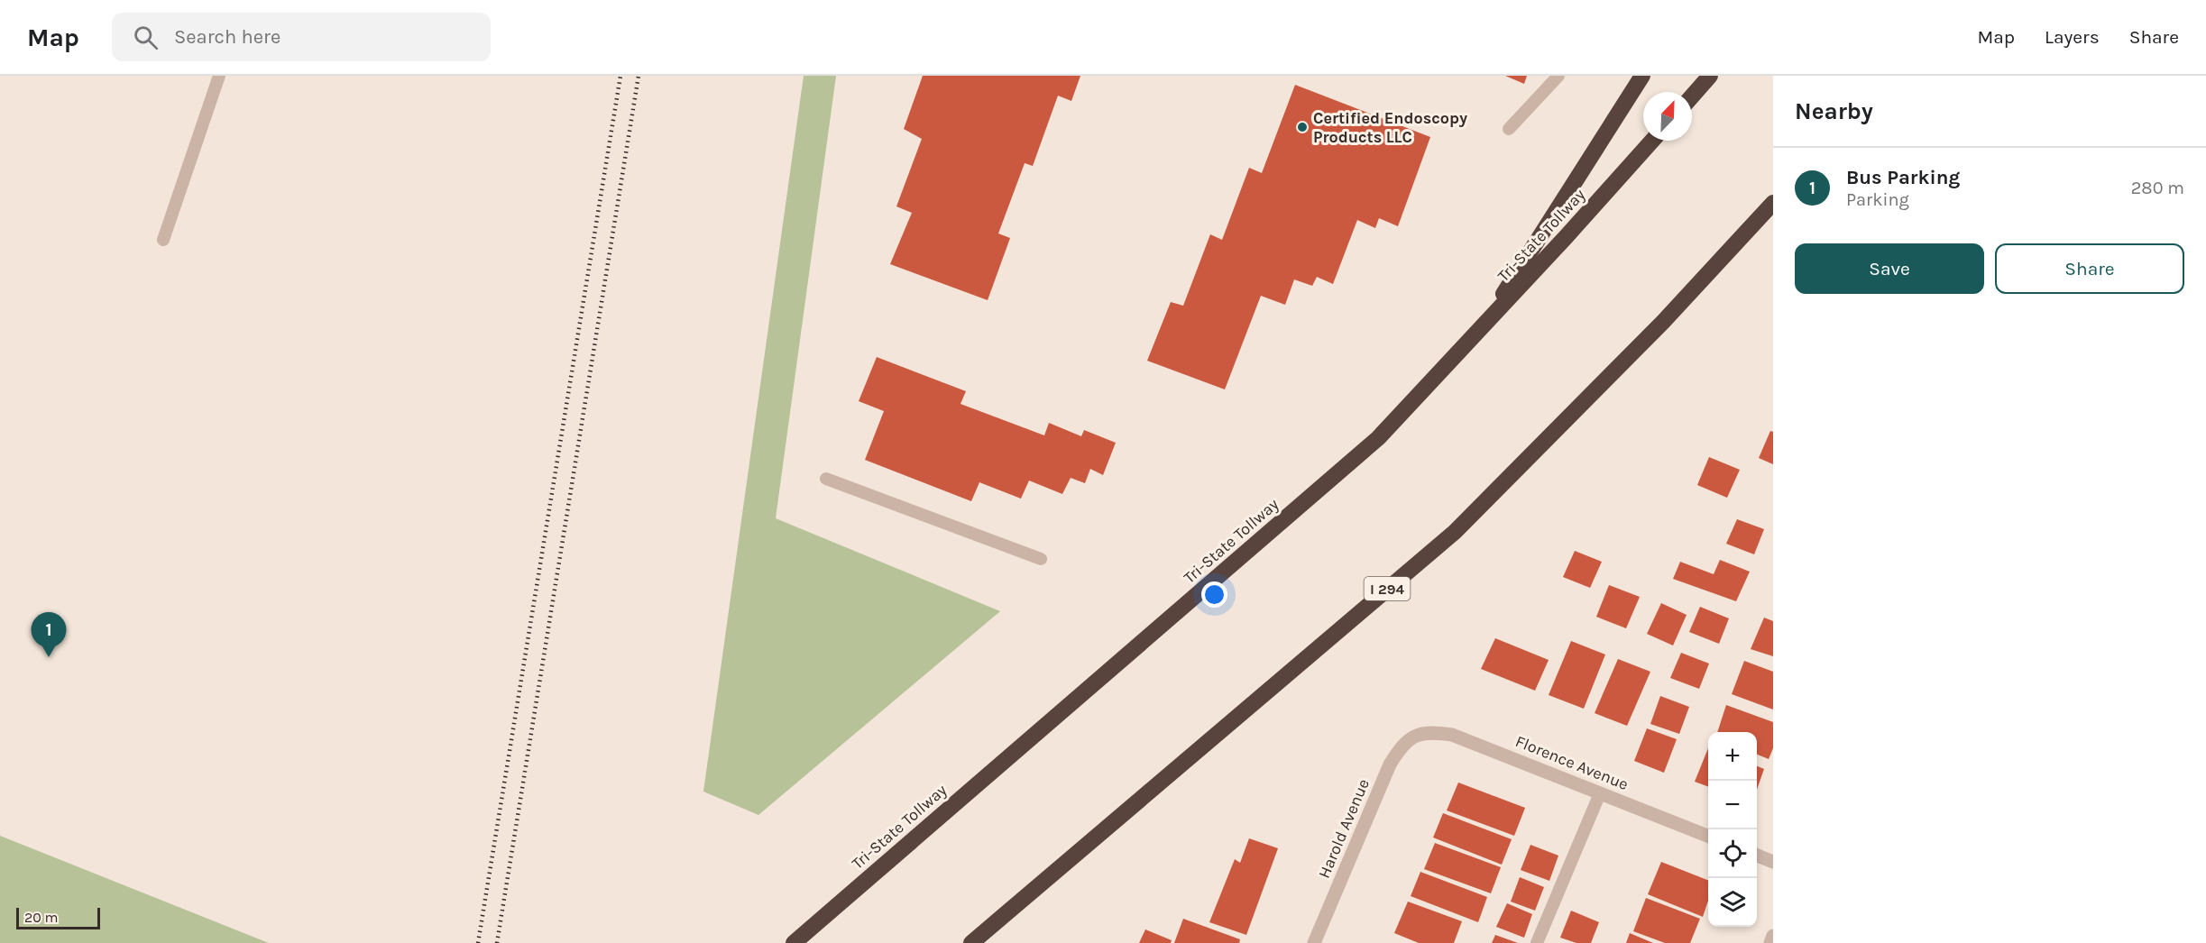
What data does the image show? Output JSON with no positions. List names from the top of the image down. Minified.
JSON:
{"streets":{"highway":["Tri-State Tollway","I 294"],"street":["Florence Avenue","Harold Avenue"]},"crossings":[["Florence Avenue","Harold Avenue"]],"places":["Certified Endoscopy Products LLC"],"scale_bar":"20 m","north":"top right","page":{"header":"Map","search":"Search here","nav":["Map","Layers","Share"],"heading":"Nearby","list":[{"mark":"1","name":"Bus Parking","note":"Parking","value":"280 m"}],"buttons":["Save","Share"],"pins":"1","map_buttons":["+","−"],"scale":"20 m"}}
